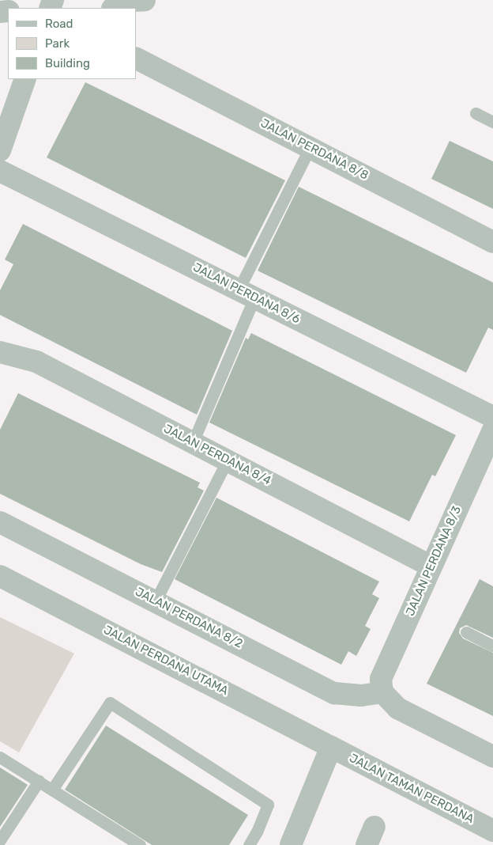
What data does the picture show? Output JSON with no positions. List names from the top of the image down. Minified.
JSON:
{"streets":{"street":["JALAN PERDANA 8/8","JALAN PERDANA 8/6","JALAN PERDANA 8/4","JALAN PERDANA 8/3","JALAN PERDANA 8/2","JALAN PERDANA UTAMA","JALAN TAMAN PERDANA"]},"crossings":[["JALAN PERDANA 8/4","JALAN PERDANA 8/3"],["JALAN PERDANA 8/3","JALAN PERDANA 8/2"],["JALAN PERDANA UTAMA","JALAN TAMAN PERDANA"]],"legend":["Road","Park","Building"]}
